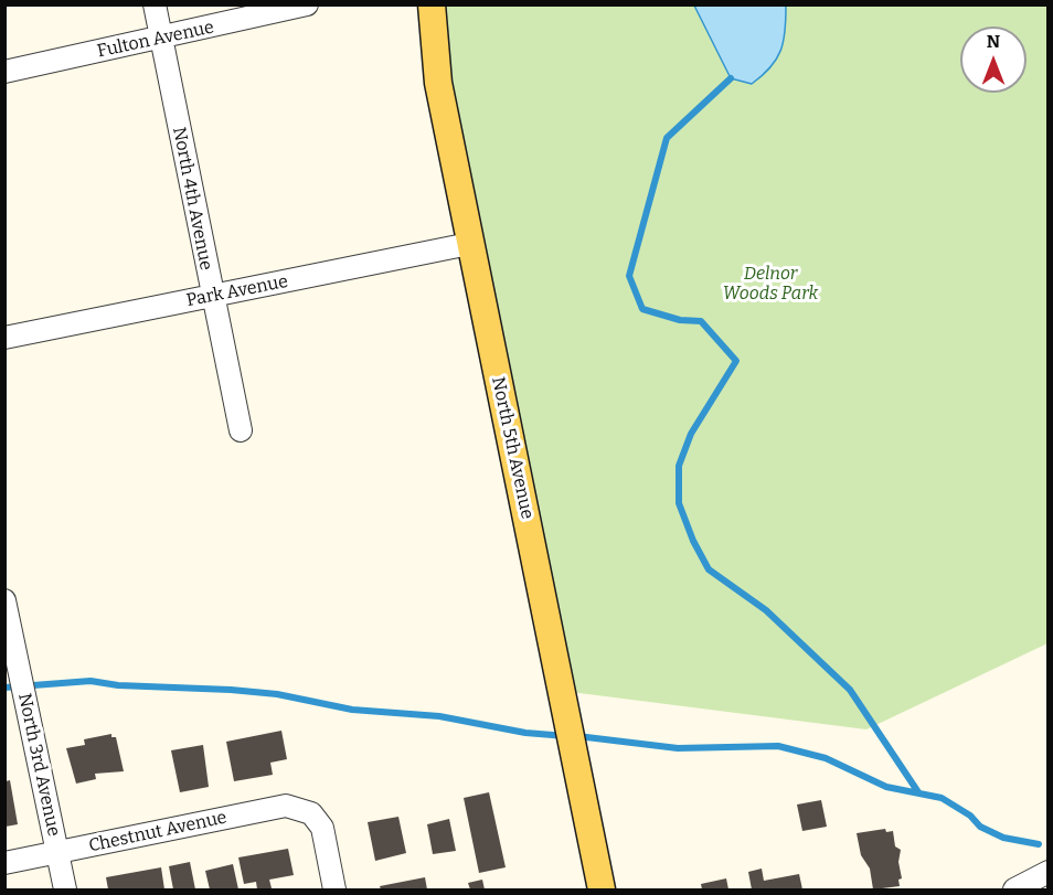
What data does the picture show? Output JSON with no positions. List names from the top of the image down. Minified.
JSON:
{"streets":{"main road":["North 5th Avenue"],"street":["Fulton Avenue","North 4th Avenue","Park Avenue","North 3rd Avenue","Chestnut Avenue"]},"crossings":[["Fulton Avenue","North 4th Avenue"],["North 4th Avenue","Park Avenue"],["Park Avenue","North 5th Avenue"],["North 3rd Avenue","Chestnut Avenue"]],"parks":["Delnor Woods Park"],"north":"top"}
